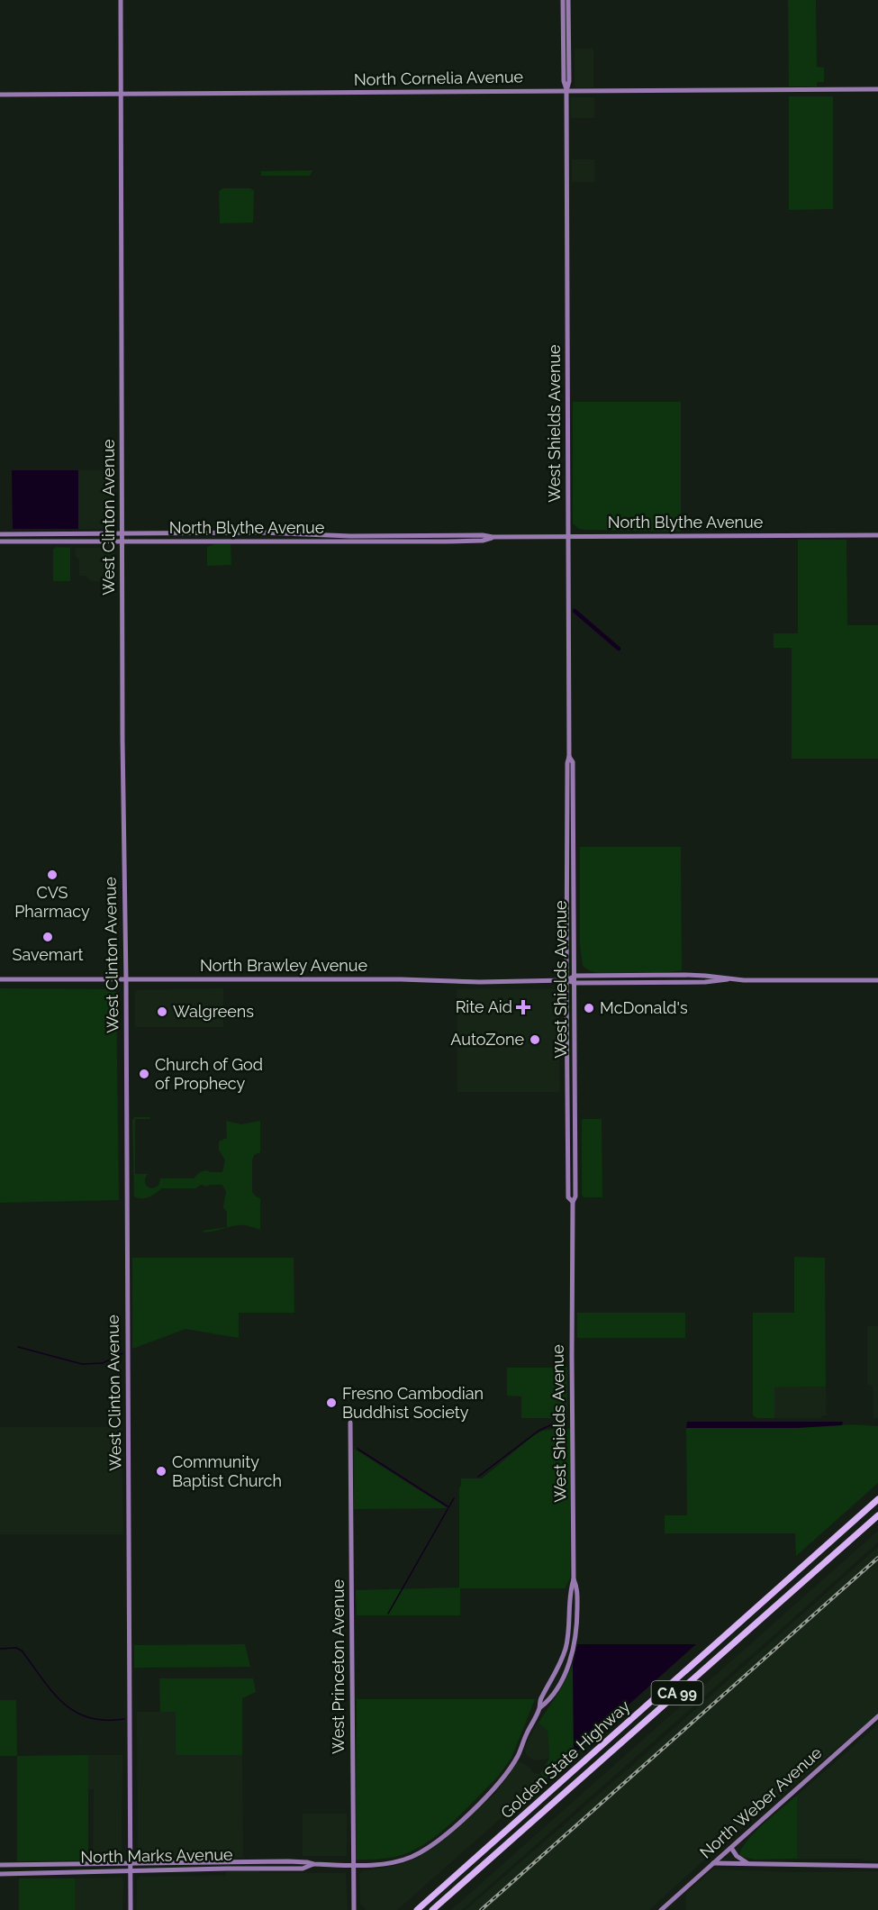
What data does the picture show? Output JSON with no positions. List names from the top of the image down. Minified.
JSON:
{"streets":{"highway":["CA 99","Golden State Highway"],"street":["North Cornelia Avenue","West Shields Avenue","West Clinton Avenue","North Blythe Avenue","North Brawley Avenue","West Princeton Avenue","North Weber Avenue","North Marks Avenue"]},"crossings":[["North Cornelia Avenue","West Shields Avenue"],["North Cornelia Avenue","West Clinton Avenue"],["West Shields Avenue","North Blythe Avenue"],["West Shields Avenue","North Brawley Avenue"],["West Shields Avenue","North Marks Avenue"],["West Clinton Avenue","North Blythe Avenue"],["West Clinton Avenue","North Brawley Avenue"],["West Clinton Avenue","North Marks Avenue"],["West Princeton Avenue","North Marks Avenue"]],"places":{"other":["CVS Pharmacy","Savemart","McDonald's","Walgreens","AutoZone","Church of God of Prophecy","Fresno Cambodian Buddhist Society","Community Baptist Church"],"health":["Rite Aid"]}}
